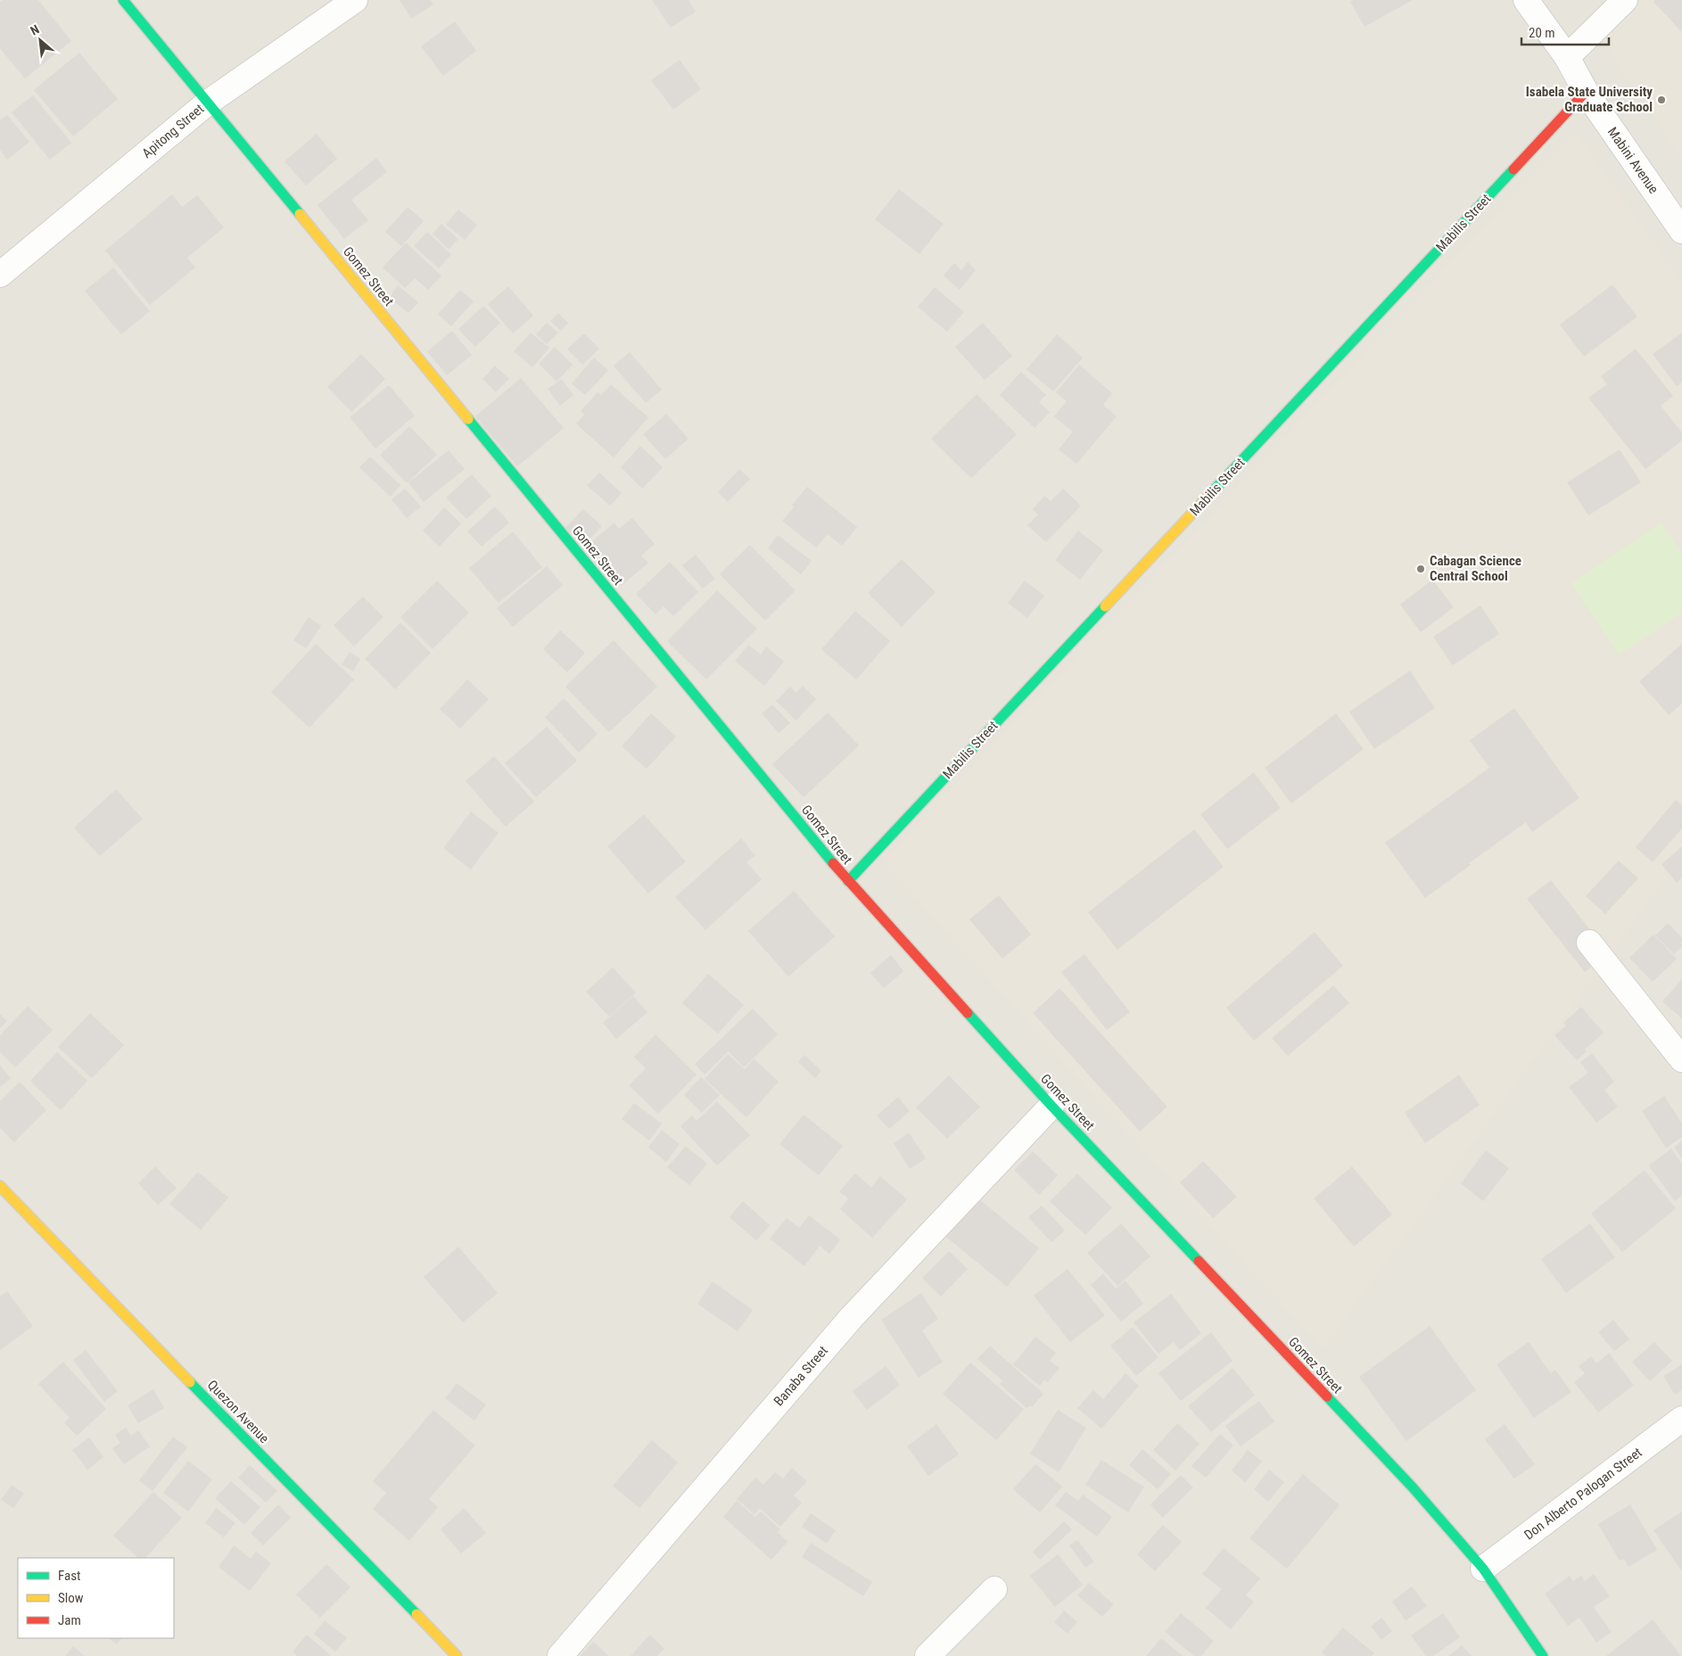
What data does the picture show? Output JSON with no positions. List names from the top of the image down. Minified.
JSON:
{"streets":{"street":["Apitong Street","Mabini Avenue","Mabilis Street","Gomez Street","Banaba Street","Quezon Avenue","Don Alberto Palogan Street"]},"crossings":[["Apitong Street","Gomez Street"],["Mabini Avenue","Mabilis Street"],["Mabilis Street","Gomez Street"],["Gomez Street","Banaba Street"],["Gomez Street","Don Alberto Palogan Street"]],"places":["Isabela State University Graduate School","Cabagan Science Central School"],"legend":["Fast","Slow","Jam"],"scale_bar":"20 m","north":"top left"}
